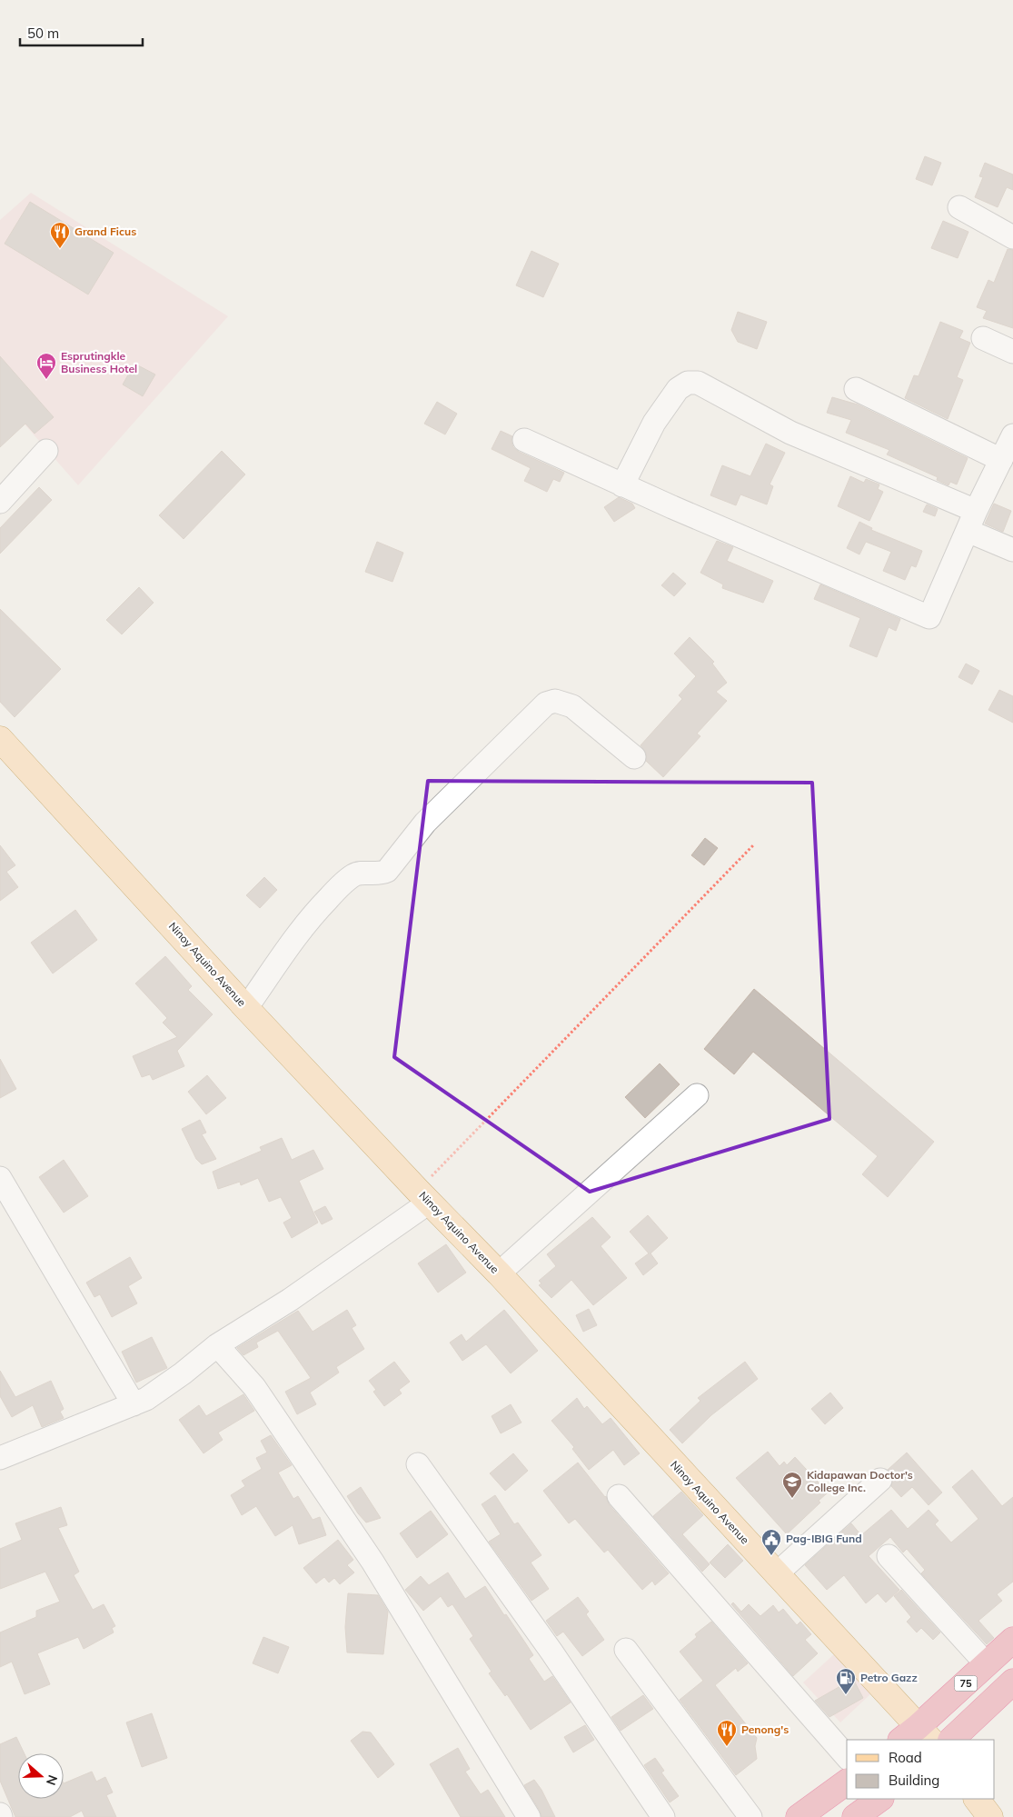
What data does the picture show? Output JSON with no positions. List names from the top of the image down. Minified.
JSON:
{"streets":{"highway":["75"],"main road":["Ninoy Aquino Avenue"]},"crossings":[["Ninoy Aquino Avenue","75"]],"places":{"restaurant":["Grand Ficus","Penong's"],"hotel":["Esprutingkle Business Hotel"],"school or university":["Kidapawan Doctor's College Inc."],"public building":["Pag-IBIG Fund"],"fuel station":["Petro Gazz"]},"legend":["Road","Building"],"scale_bar":"50 m","north":"right"}
